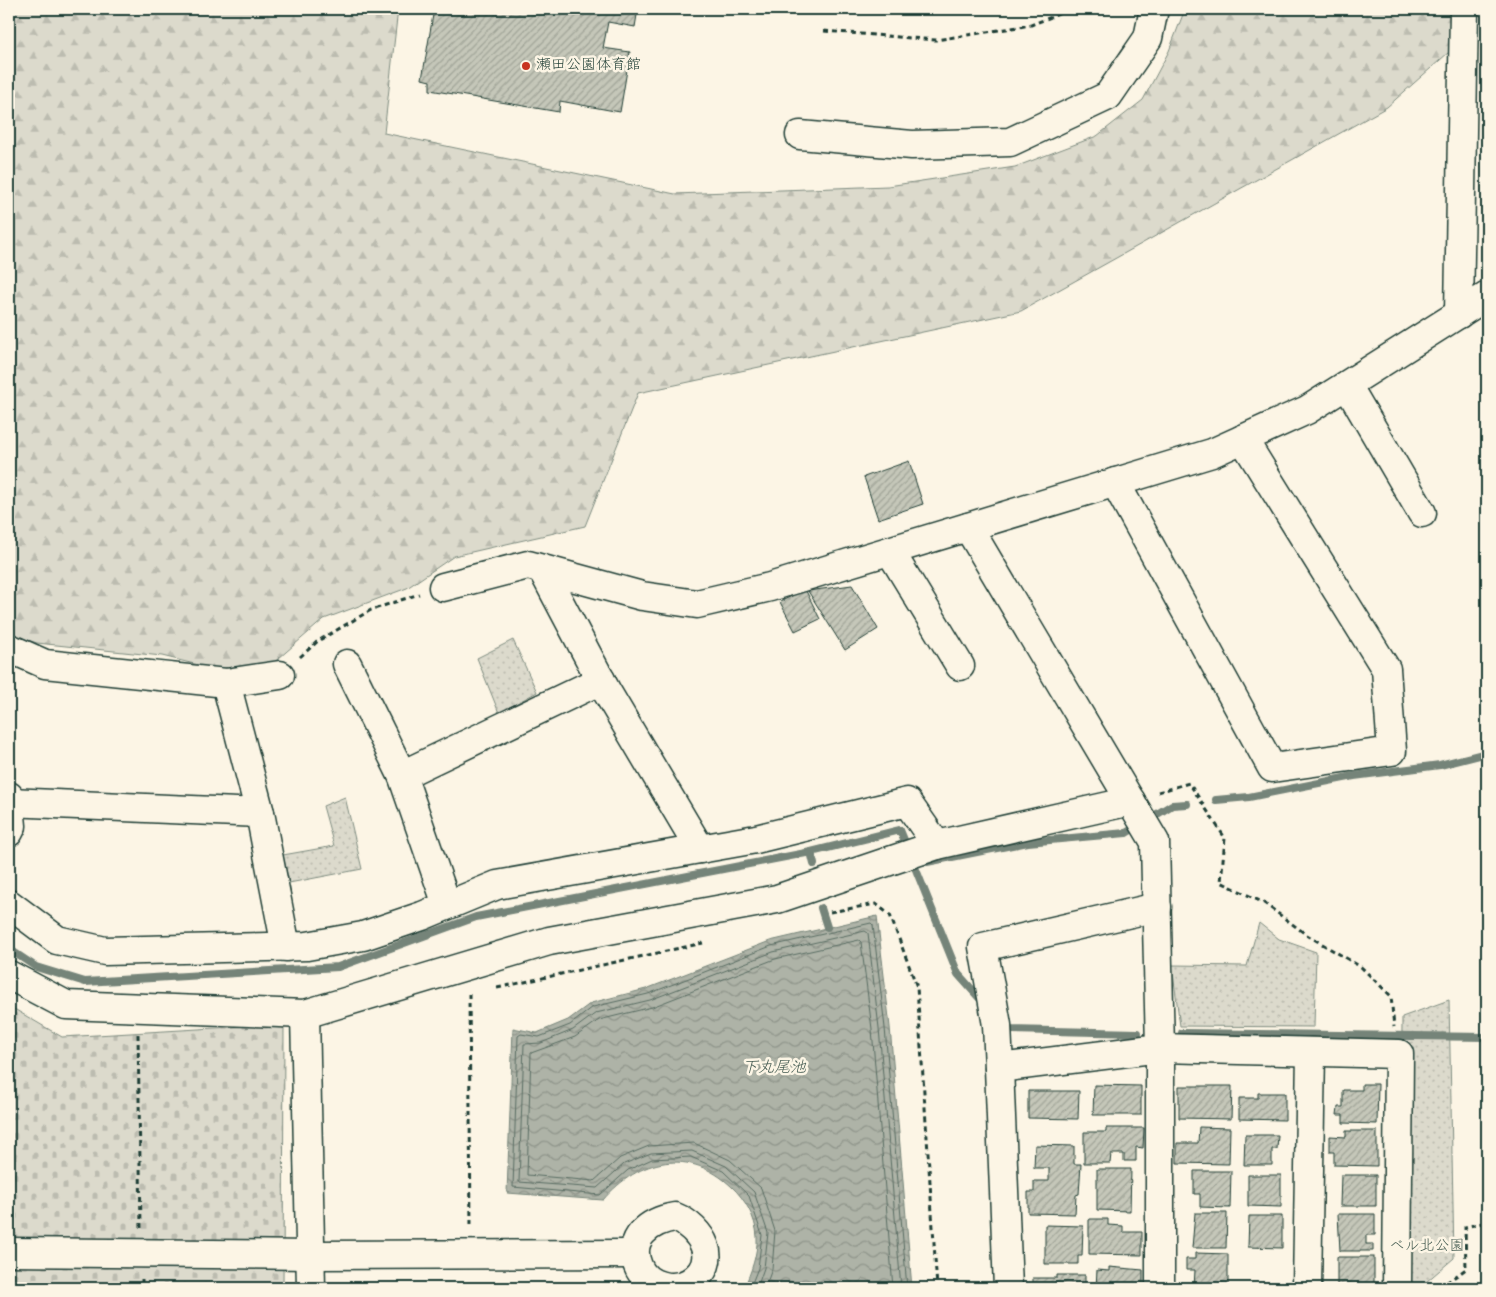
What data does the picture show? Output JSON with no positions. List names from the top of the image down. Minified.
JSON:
{"water":["下丸尾池"],"parks":["ベル北公園"],"places":["瀬田公園体育館"]}
